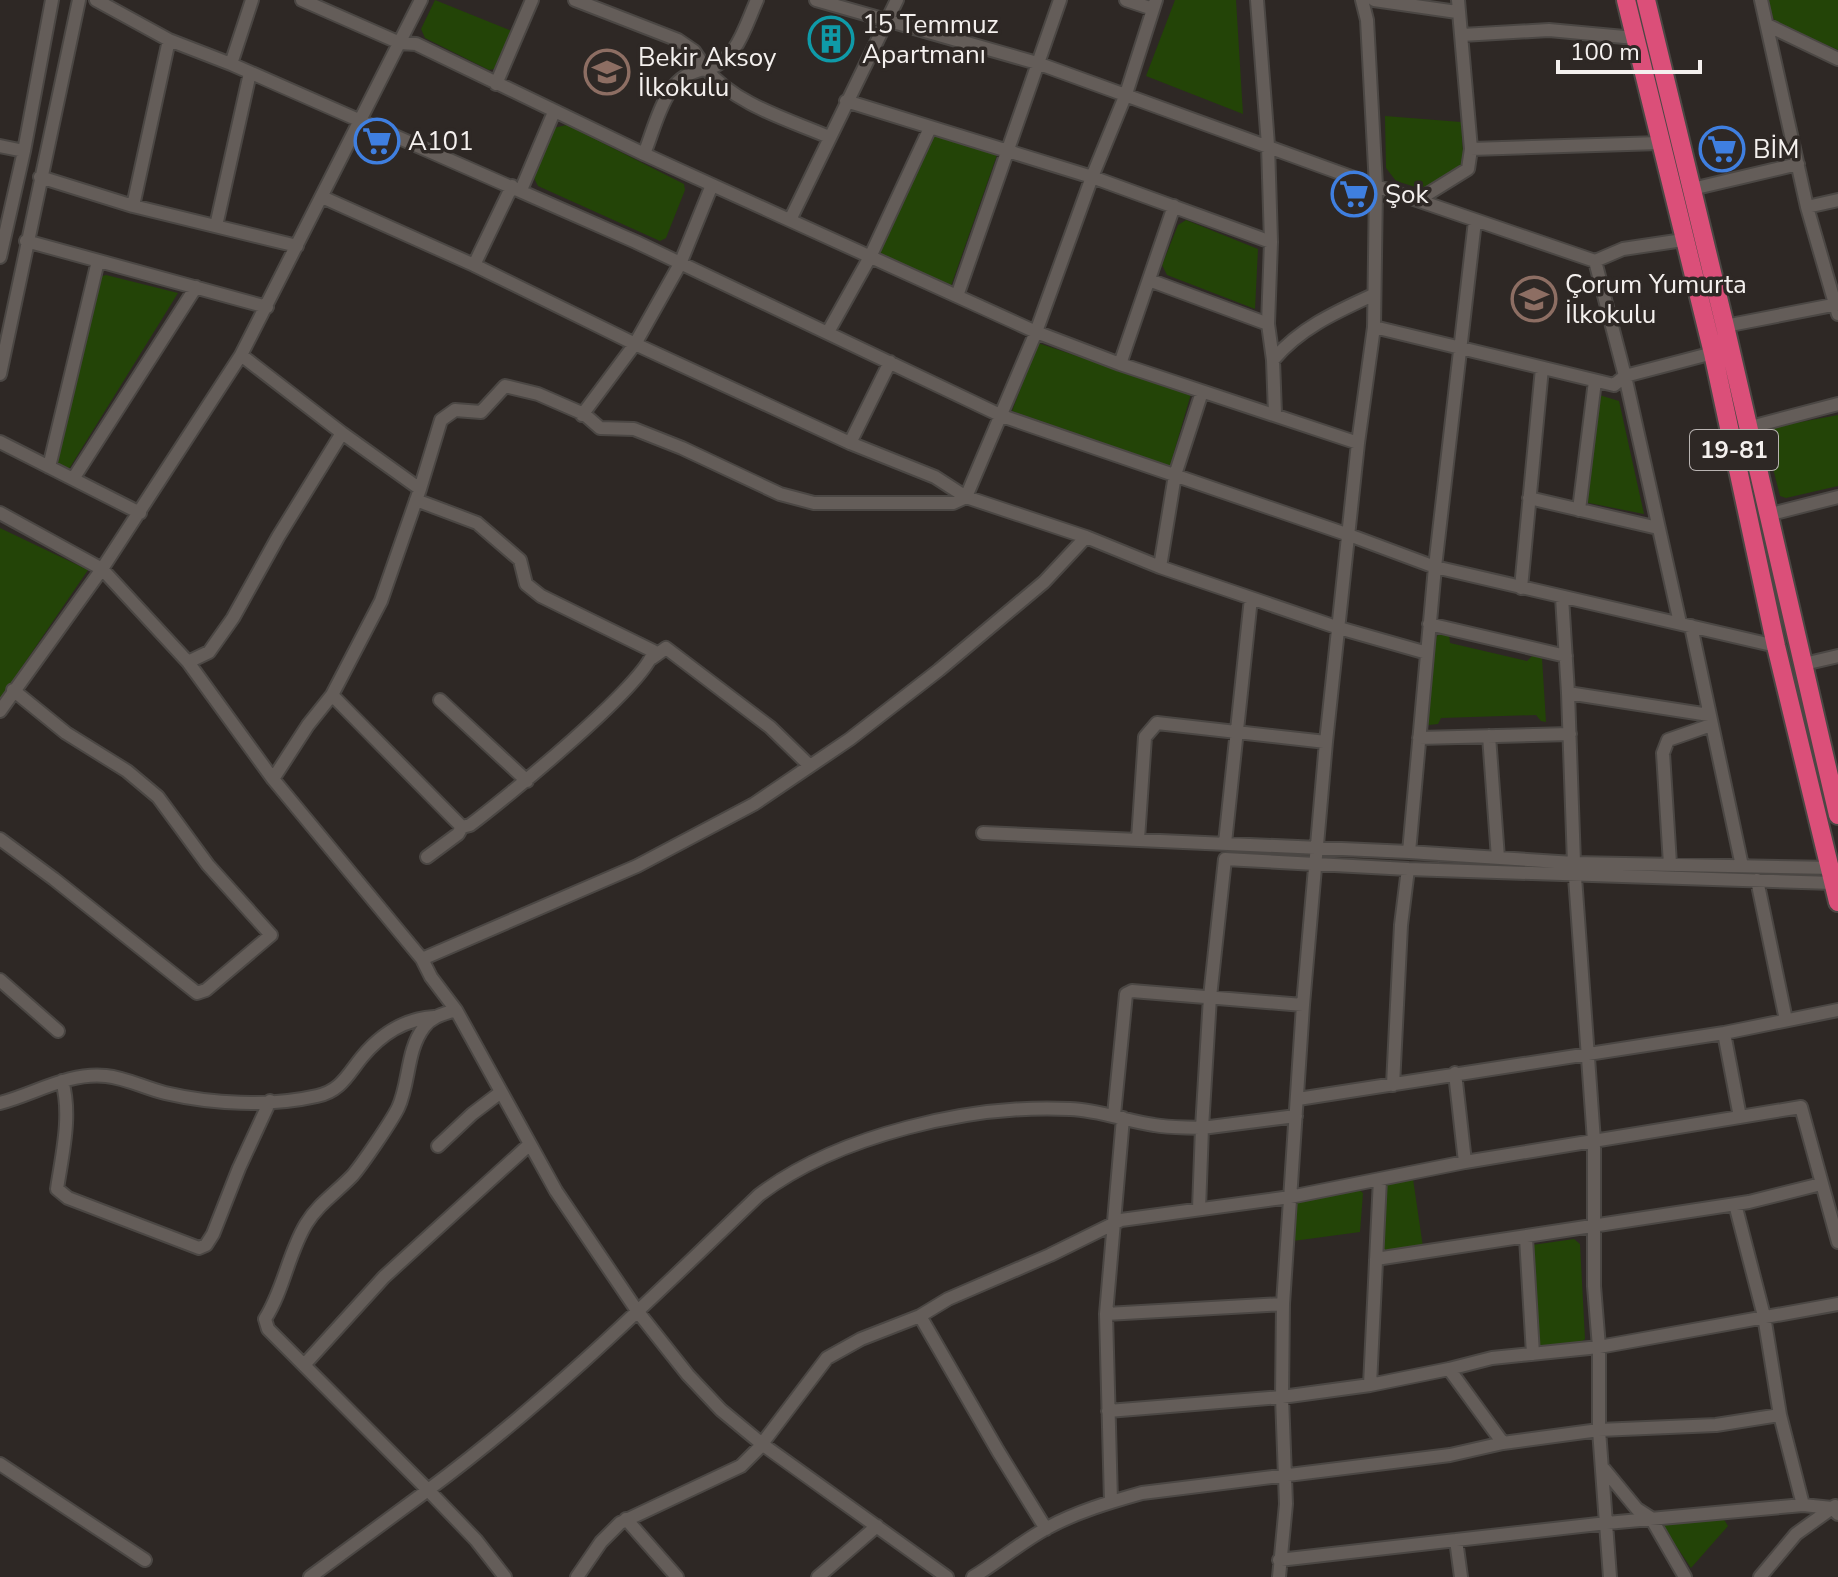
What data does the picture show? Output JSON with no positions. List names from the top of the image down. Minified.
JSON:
{"streets":{"highway":["19-81"]},"places":{"building":["15 Temmuz Apartmanı"],"school or university":["Bekir Aksoy İlkokulu","Çorum Yumurta İlkokulu"],"supermarket":["A101","BİM","Şok"]},"scale_bar":"100 m"}
